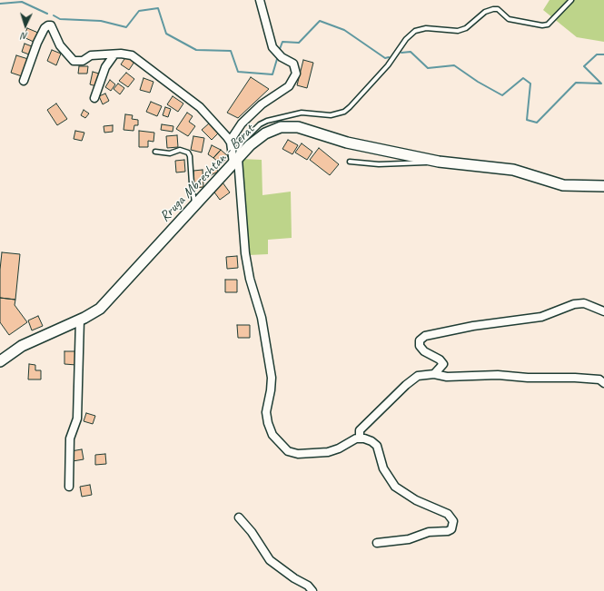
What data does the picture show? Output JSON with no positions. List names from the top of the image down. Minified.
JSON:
{"streets":{"street":["Rruga Mbreshtan - Berat"]},"north":"bottom"}
